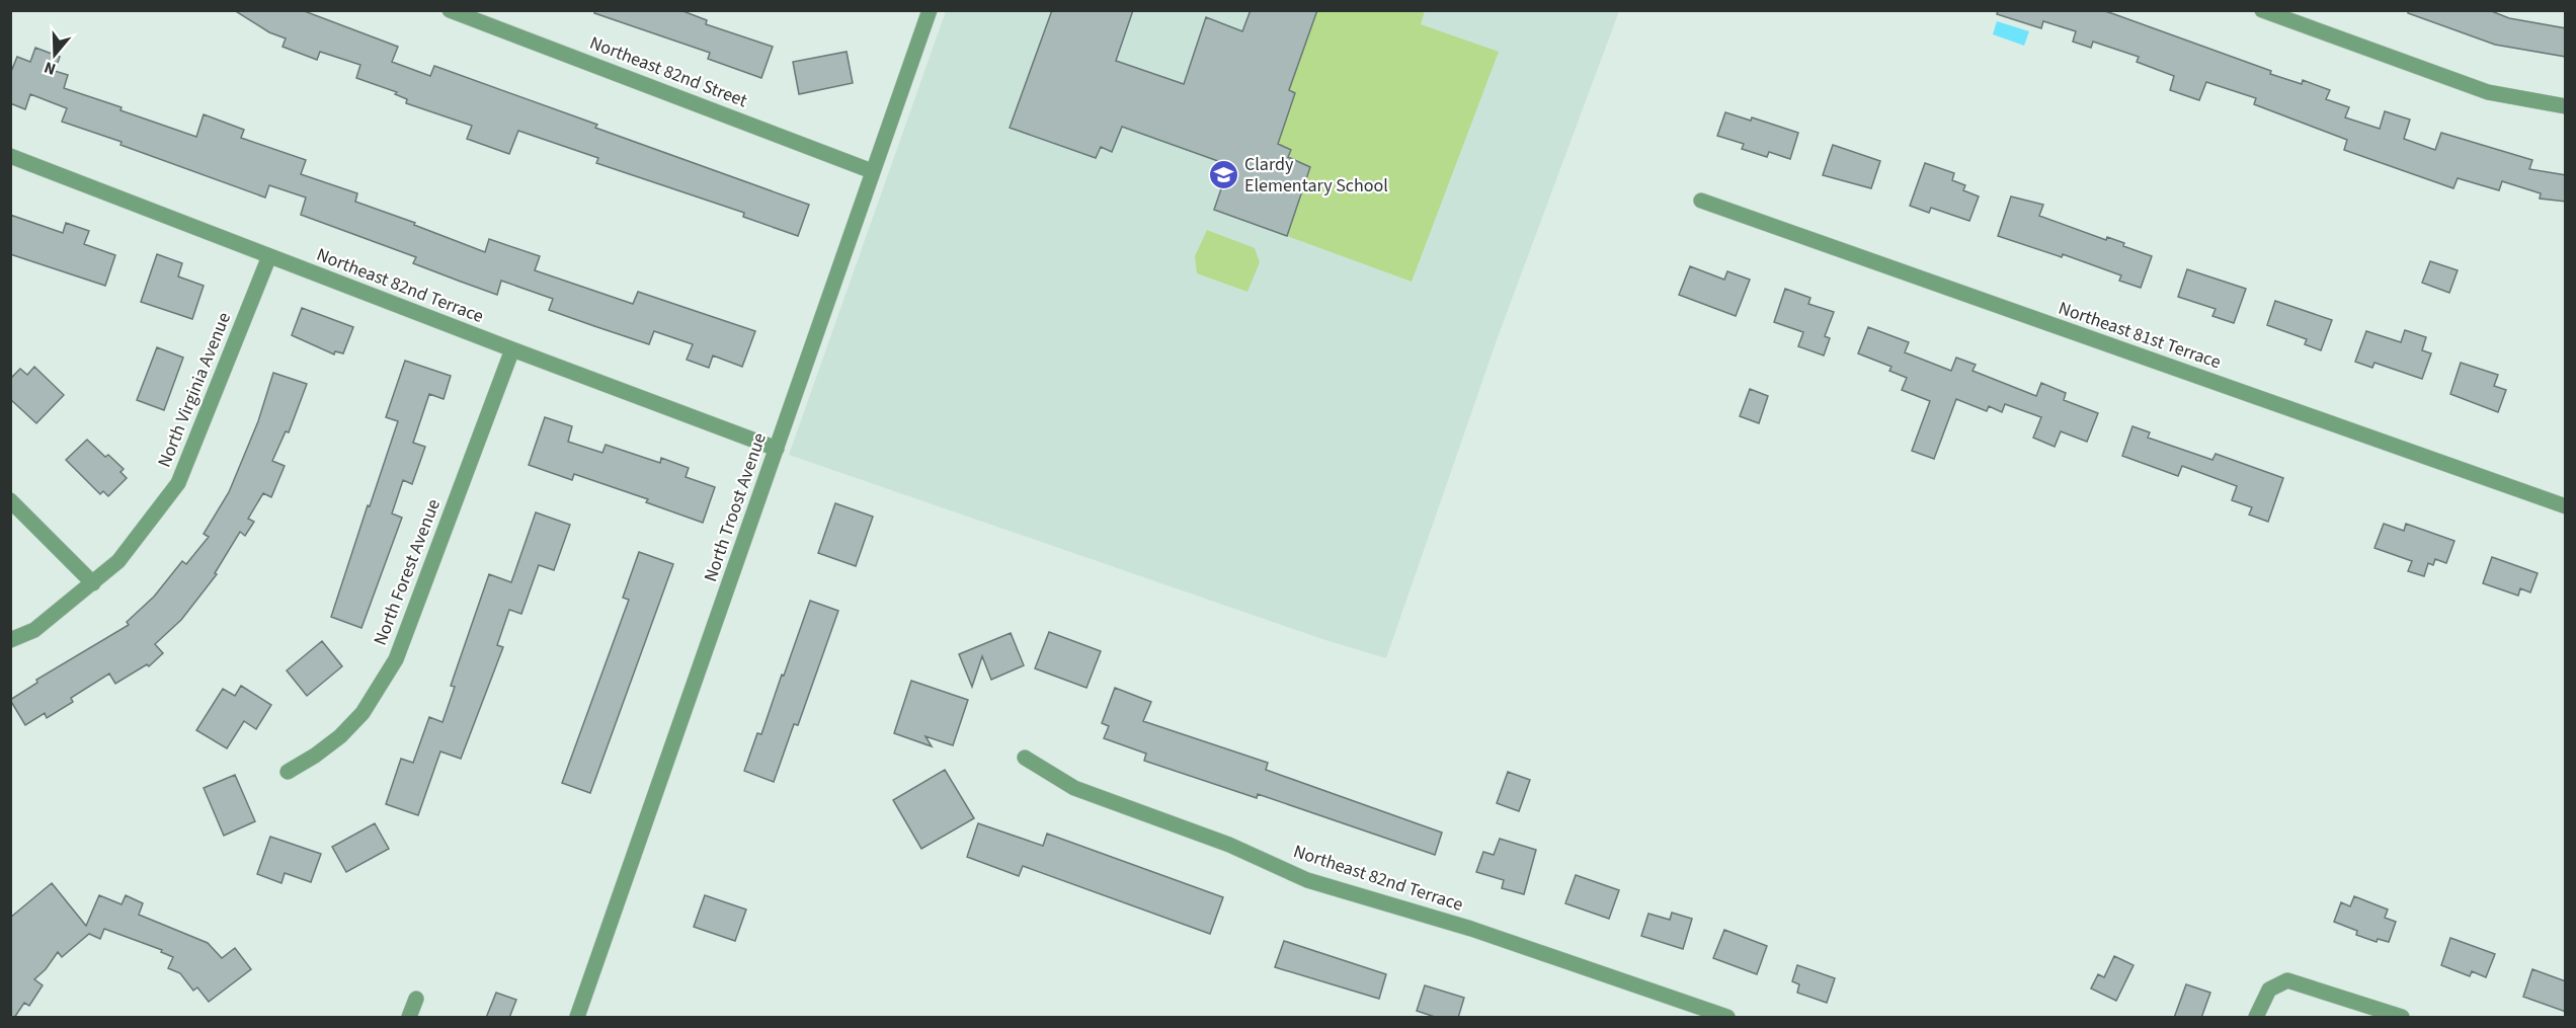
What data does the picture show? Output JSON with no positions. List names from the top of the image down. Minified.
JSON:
{"streets":{"street":["Northeast 82nd Street","Northeast 82nd Terrace","Northeast 81st Terrace","North Virginia Avenue","North Troost Avenue","North Forest Avenue"]},"crossings":[["Northeast 82nd Street","North Troost Avenue"],["Northeast 82nd Terrace","North Virginia Avenue"],["Northeast 82nd Terrace","North Troost Avenue"],["Northeast 82nd Terrace","North Forest Avenue"]],"places":{"school or university":["Clardy Elementary School"]},"north":"bottom"}
